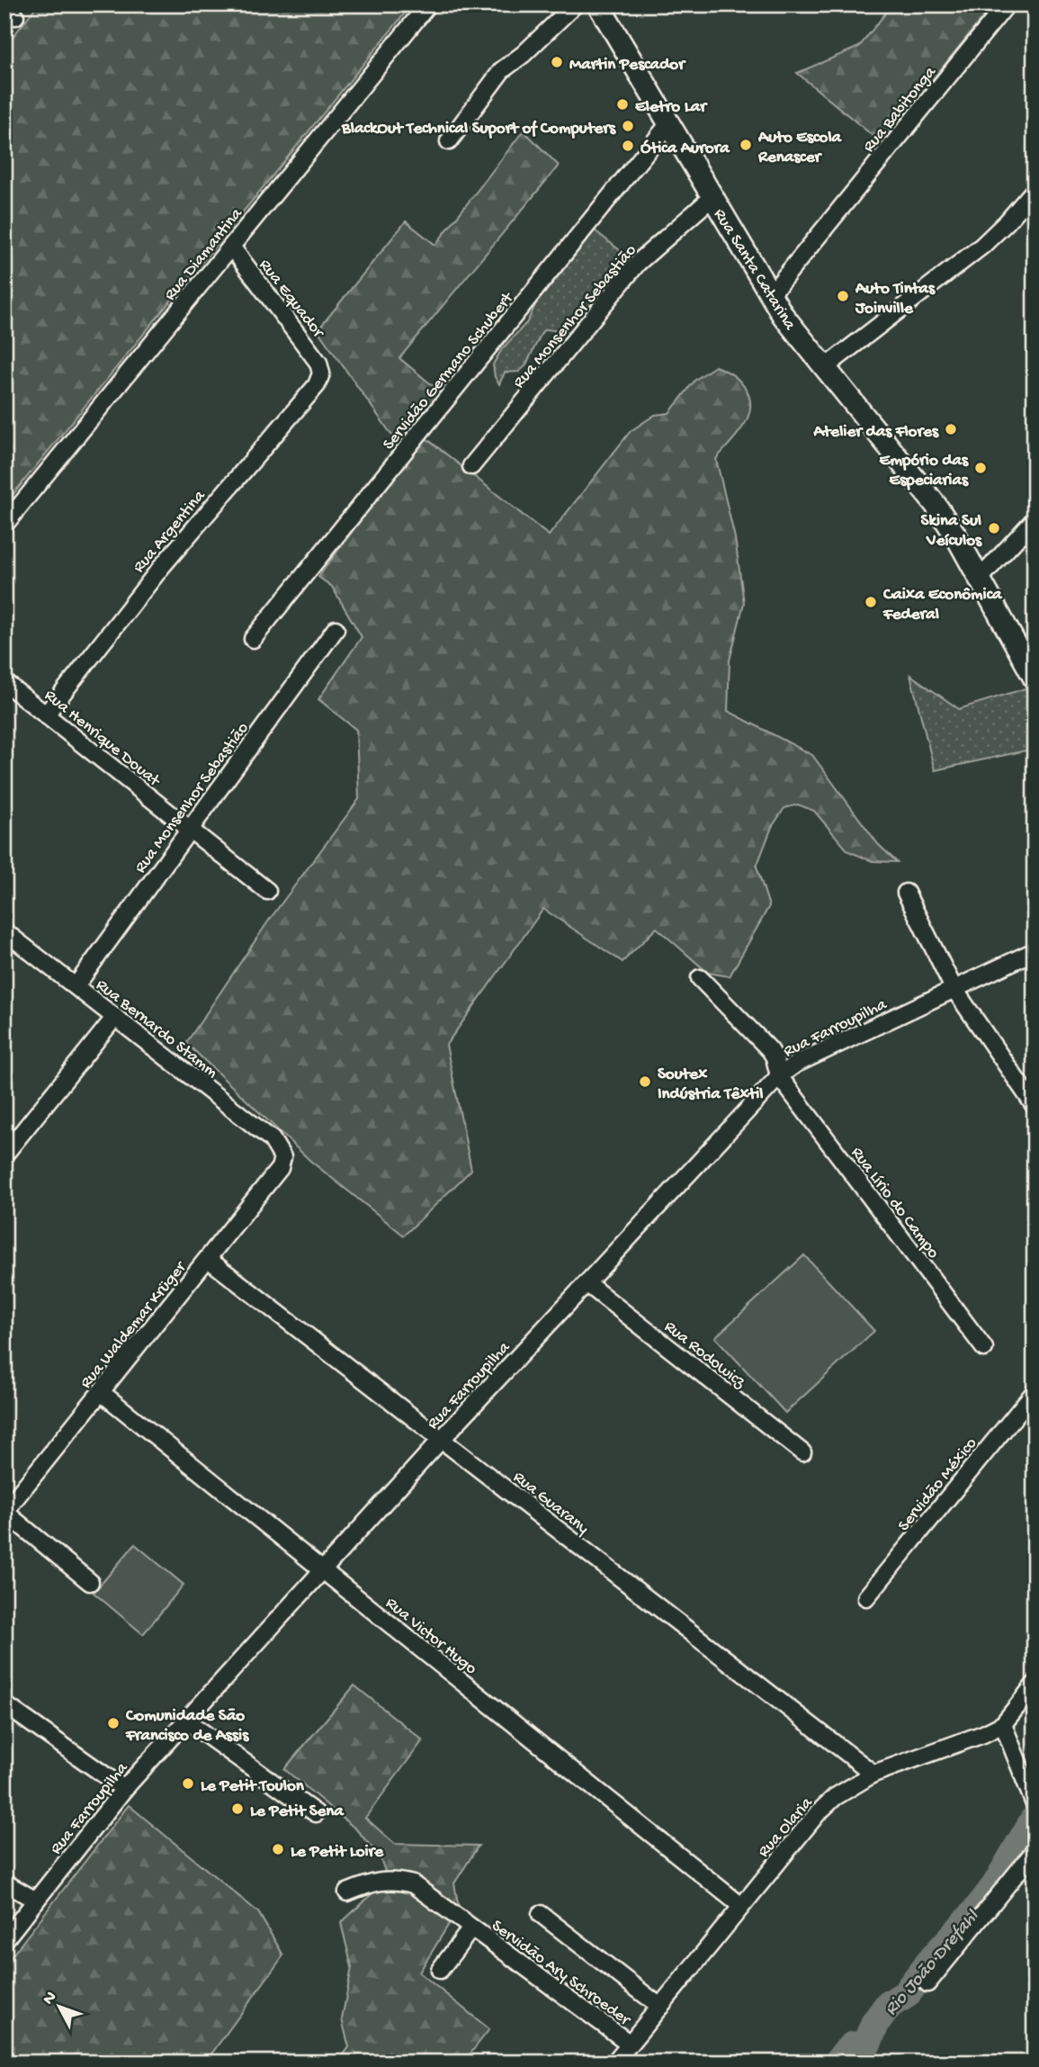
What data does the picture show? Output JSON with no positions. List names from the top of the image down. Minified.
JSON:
{"streets":{"main road":["Rua Santa Catarina"],"street":["Rua Babitonga","Rua Diamantina","Rua Equador","Rua Monsenhor Sebastião","Servidão Germano Schubert","Rua Argentina","Rua Henrique Douat","Rua Farroupilha","Rua Bernardo Stamm","Rua Lírio do Campo","Rua Waldemar Krüger","Rua Rodowicz","Servidão México","Rua Guarany","Rua Victor Hugo","Rua Olaria","Servidão Ary Schroeder"]},"crossings":[["Rua Babitonga","Rua Santa Catarina"],["Rua Diamantina","Rua Equador"],["Rua Santa Catarina","Rua Monsenhor Sebastião"],["Rua Santa Catarina","Servidão Germano Schubert"],["Rua Equador","Rua Argentina"],["Rua Monsenhor Sebastião","Rua Henrique Douat"],["Rua Monsenhor Sebastião","Rua Bernardo Stamm"],["Rua Argentina","Rua Henrique Douat"],["Rua Farroupilha","Rua Lírio do Campo"],["Rua Farroupilha","Rua Rodowicz"],["Rua Farroupilha","Rua Guarany"],["Rua Farroupilha","Rua Victor Hugo"],["Rua Bernardo Stamm","Rua Waldemar Krüger"],["Rua Waldemar Krüger","Rua Guarany"],["Rua Waldemar Krüger","Rua Victor Hugo"],["Rua Guarany","Rua Olaria"],["Rua Victor Hugo","Rua Olaria"],["Rua Olaria","Servidão Ary Schroeder"]],"water":["Rio João Drefahl"],"places":["Martin Pescador","Eletro Lar","BlackOut Technical Suport of Computers","Auto Escola Renascer","Ótica Aurora","Auto Tintas Joinville","Atelier das Flores","Empório das Especiarias","Skina Sul Veículos","Caixa Econômica Federal","Soutex Indústria Têxtil","Comunidade São Francisco de Assis","Le Petit Toulon","Le Petit Sena","Le Petit Loire"],"north":"top left"}
